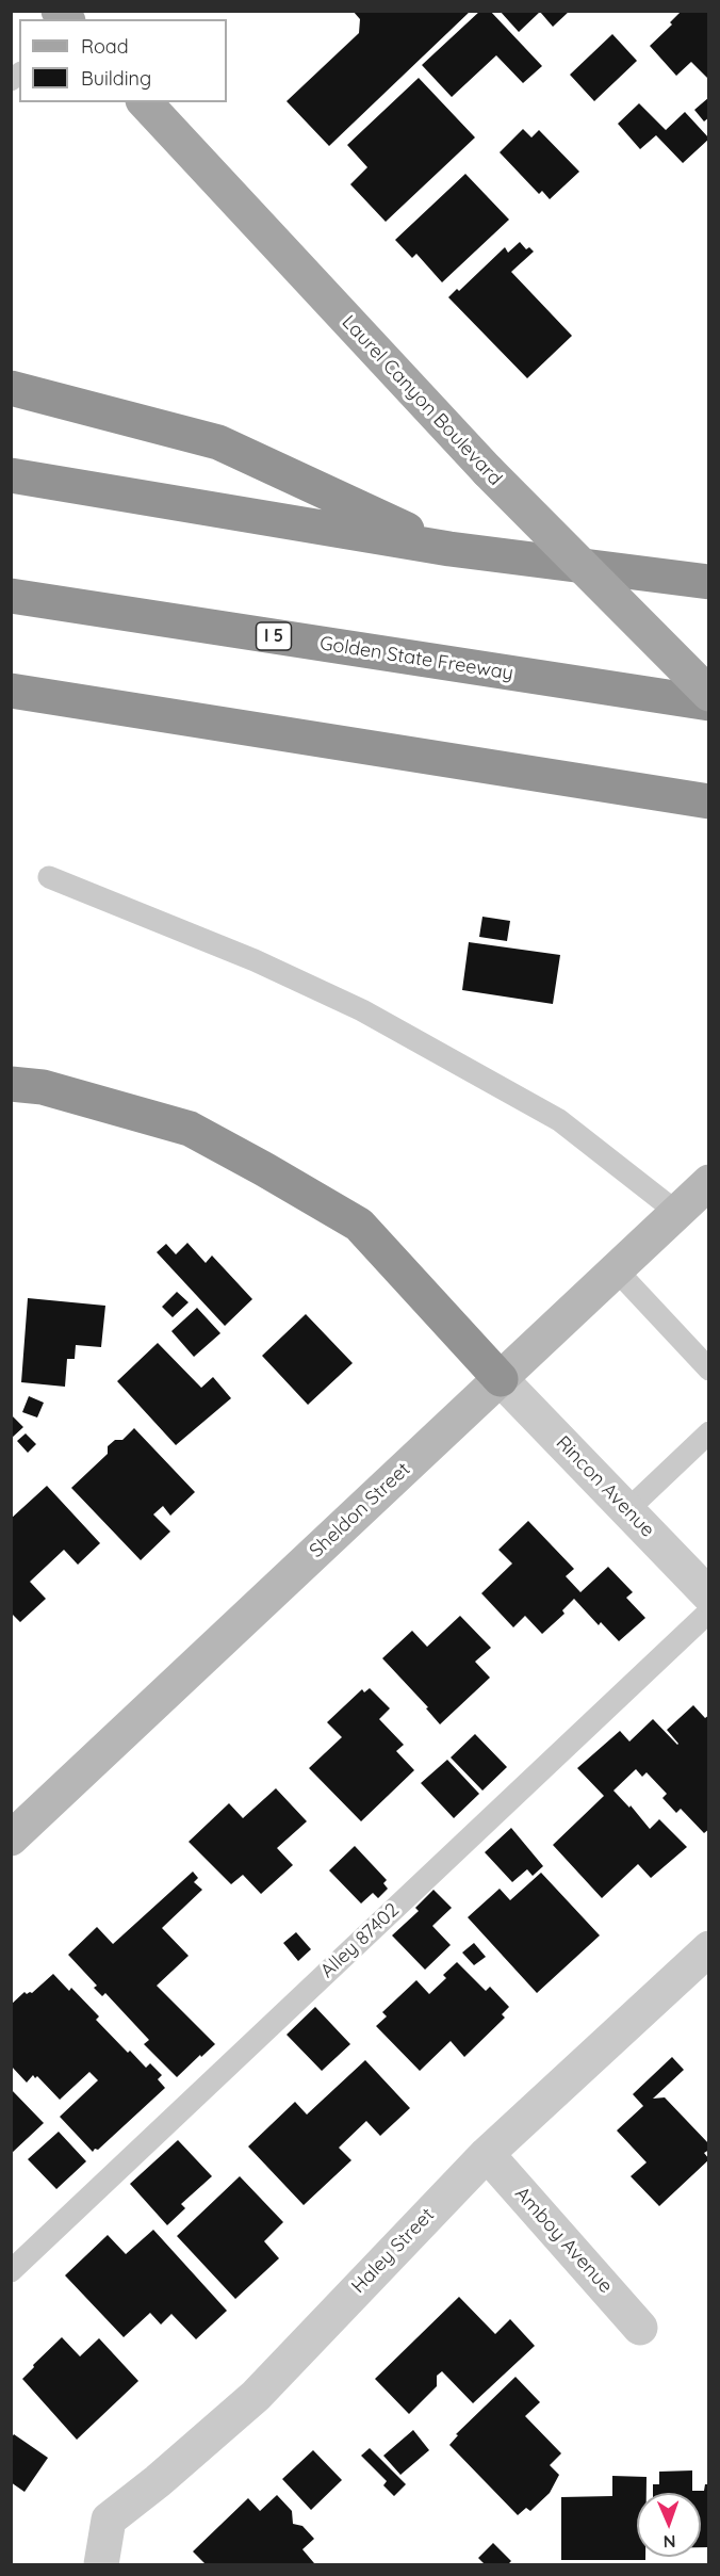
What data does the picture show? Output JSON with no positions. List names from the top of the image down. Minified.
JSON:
{"streets":{"highway":["I 5","Golden State Freeway"],"main road":["Laurel Canyon Boulevard","Sheldon Street"],"street":["Rincon Avenue","Amboy Avenue","Haley Street"],"lane":["Alley 87402"]},"crossings":[["Rincon Avenue","Sheldon Street"],["Amboy Avenue","Haley Street"]],"legend":["Road","Building"],"north":"bottom"}
